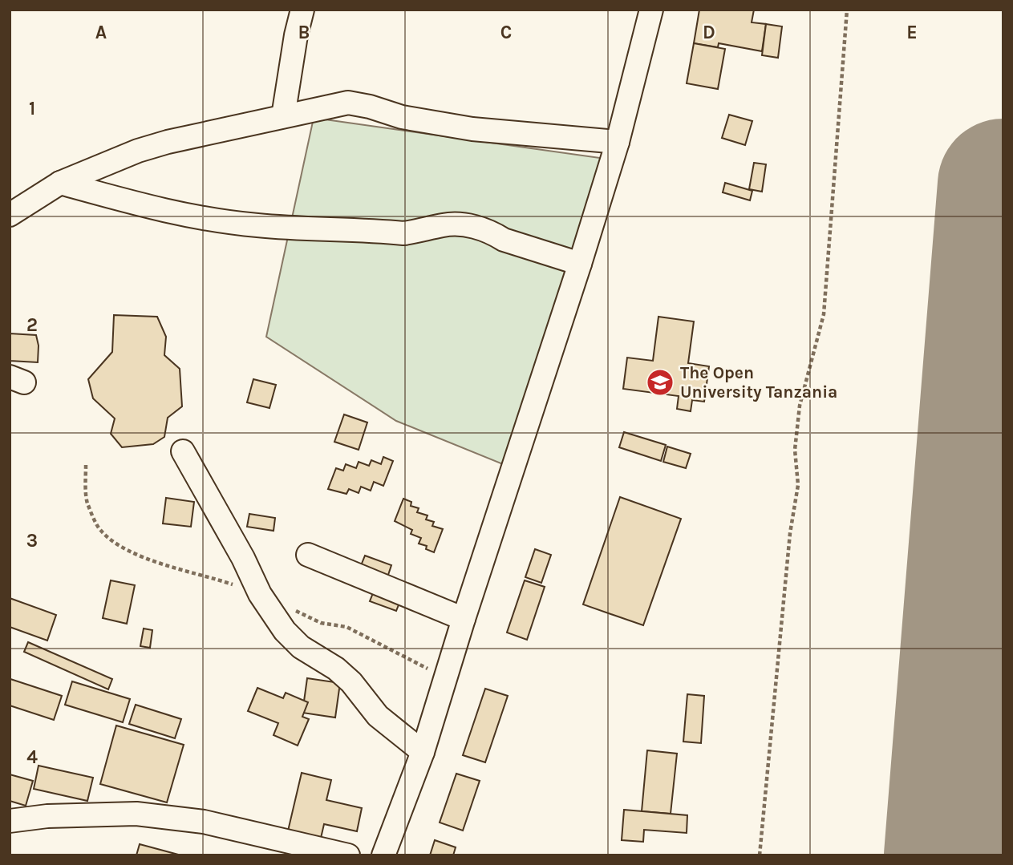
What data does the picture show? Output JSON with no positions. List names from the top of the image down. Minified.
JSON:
{"places":{"school or university":["The Open University Tanzania"]},"grid":{"columns":["A","B","C","D","E"],"rows":["1","2","3","4"]}}
